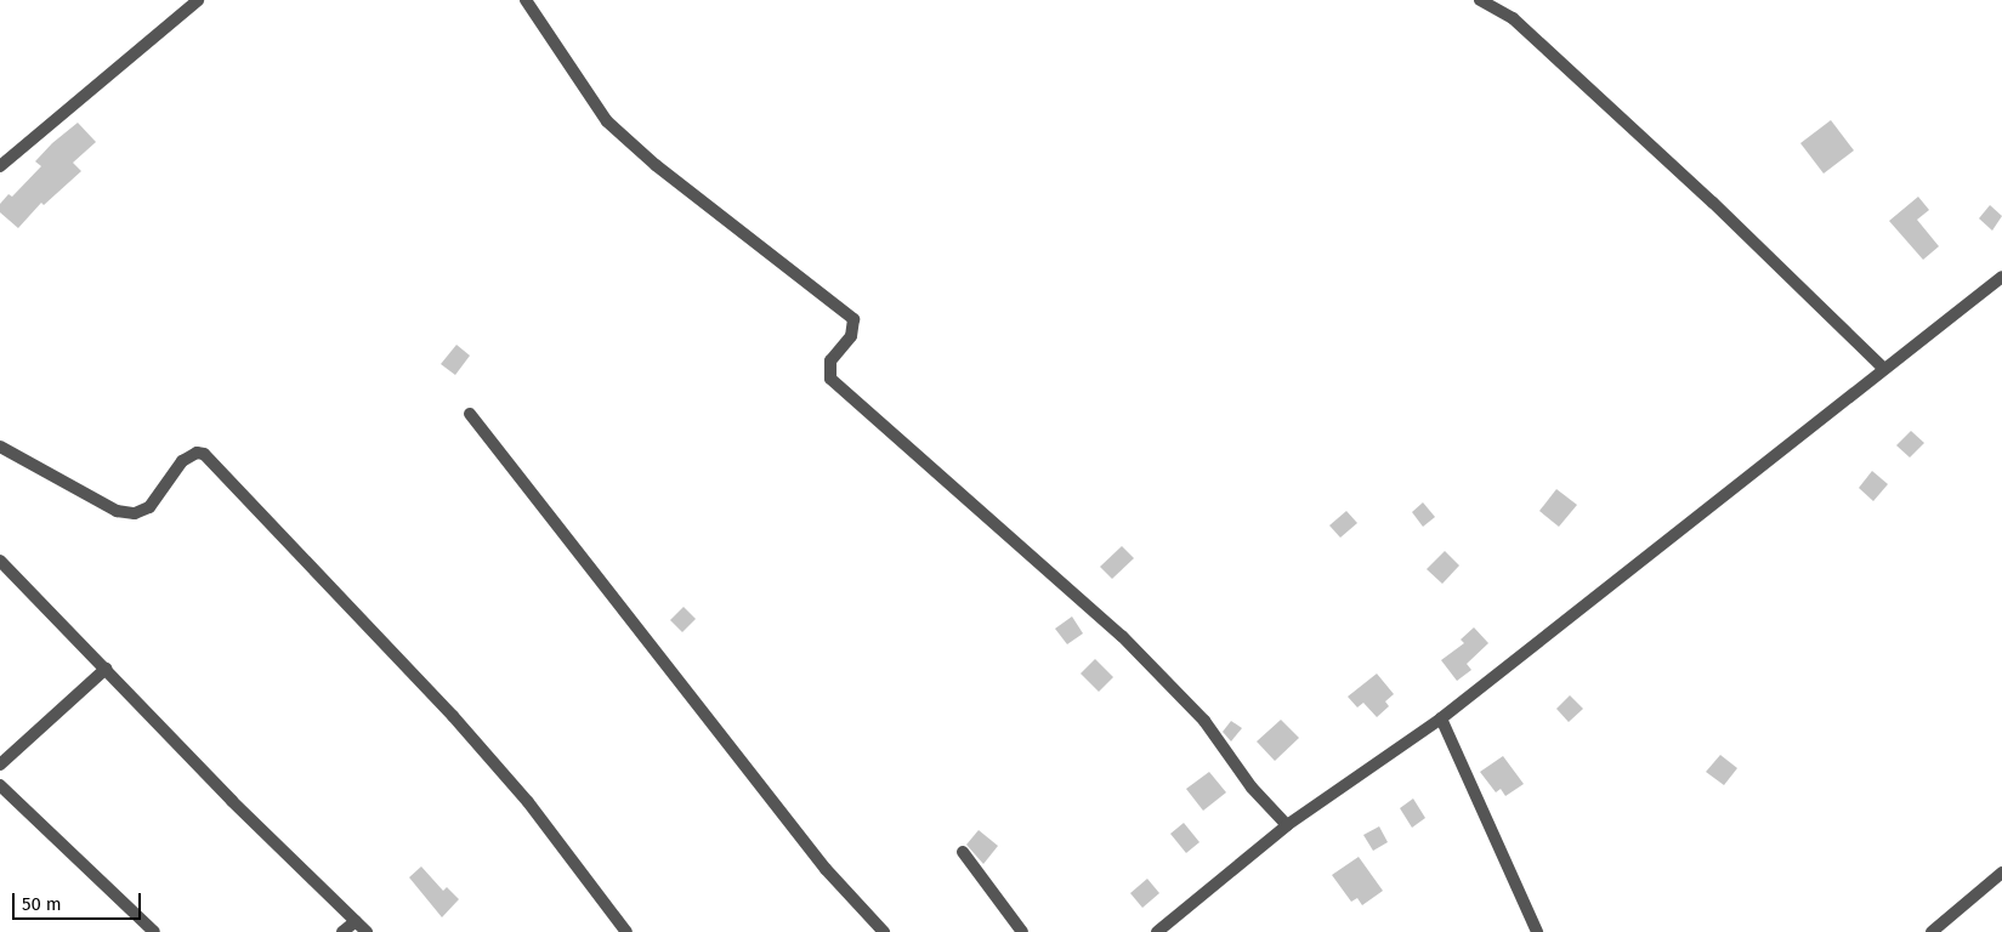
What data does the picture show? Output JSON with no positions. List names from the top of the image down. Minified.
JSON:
{"scale_bar":"50 m"}
